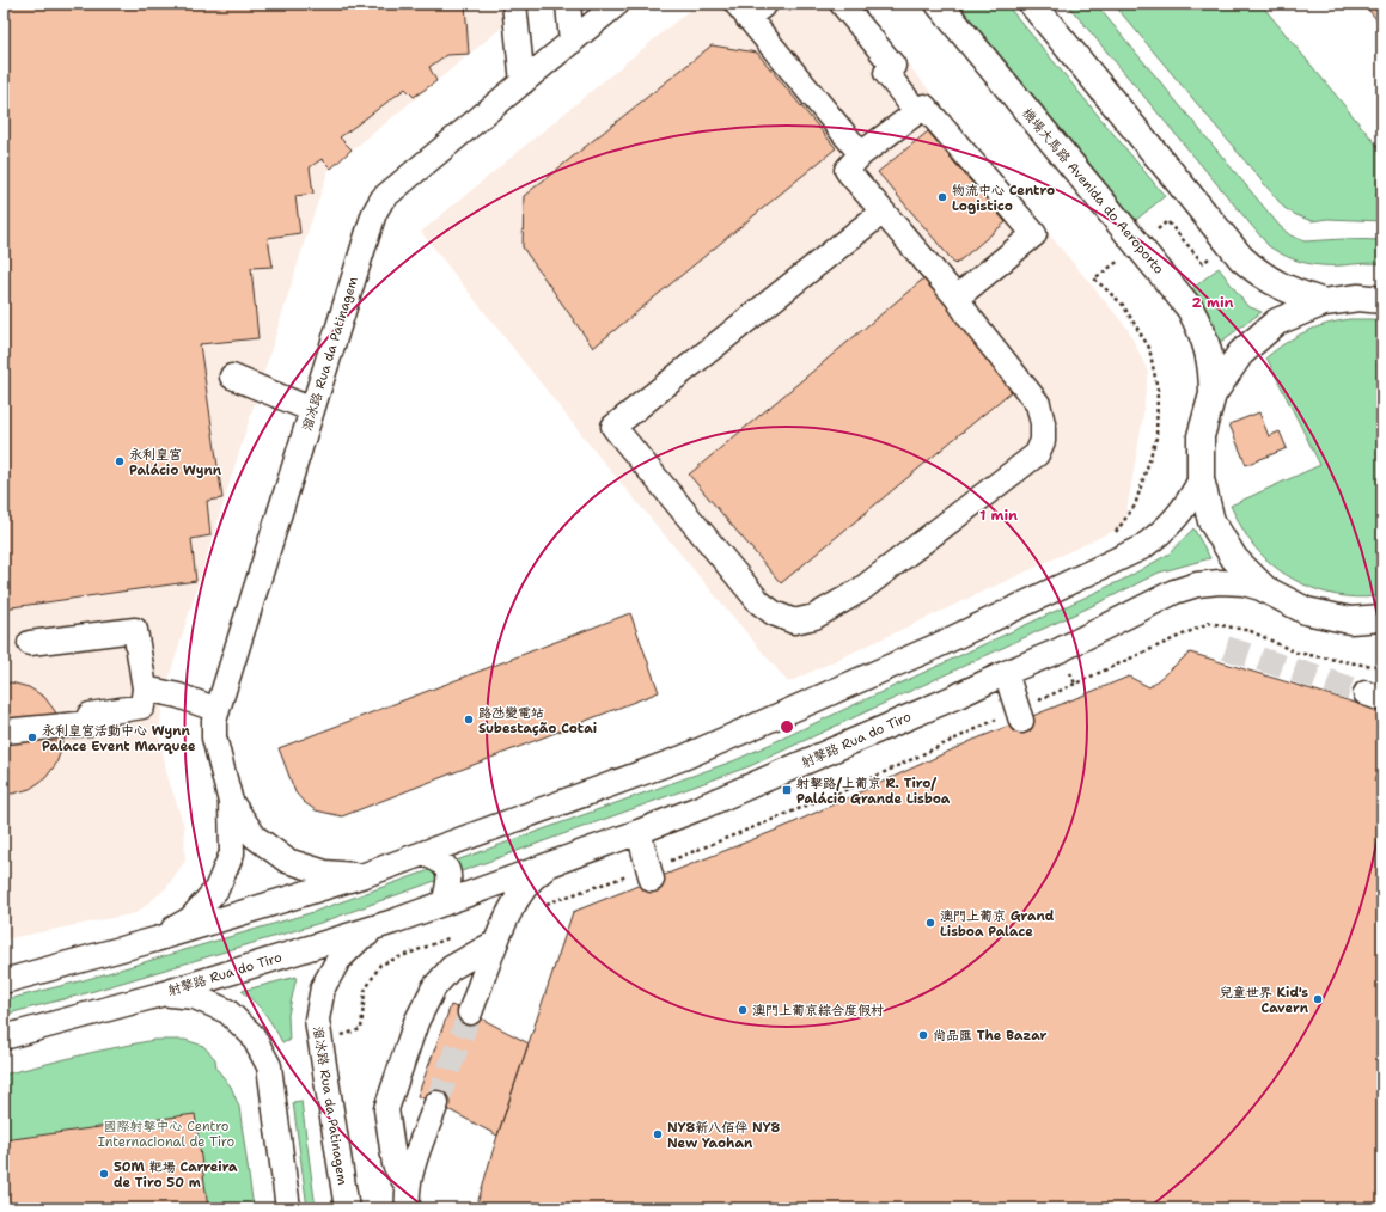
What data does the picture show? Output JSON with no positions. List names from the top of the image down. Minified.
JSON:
{"streets":{"main road":["機場大馬路 Avenida do Aeroporto"],"street":["溜冰路 Rua da Patinagem","射擊路 Rua do Tiro"]},"crossings":[["溜冰路 Rua da Patinagem","射擊路 Rua do Tiro"]],"parks":["國際射擊中心 Centro Internacional de Tiro"],"places":{"other":["物流中心 Centro Logistico","永利皇宮 Palácio Wynn","路氹變電站 Subestação Cotai","永利皇宮活動中心 Wynn Palace Event Marquee","澳門上葡京 Grand Lisboa Palace","兒童世界 Kid's Cavern","澳門上葡京綜合度假村","尚品匯 The Bazar","NY8新八佰伴 NY8 New Yaohan","50M 靶場 Carreira de Tiro 50 m"],"transit":["射擊路/上葡京 R. Tiro/ Palácio Grande Lisboa"]},"rings":["2 min","1 min"]}
